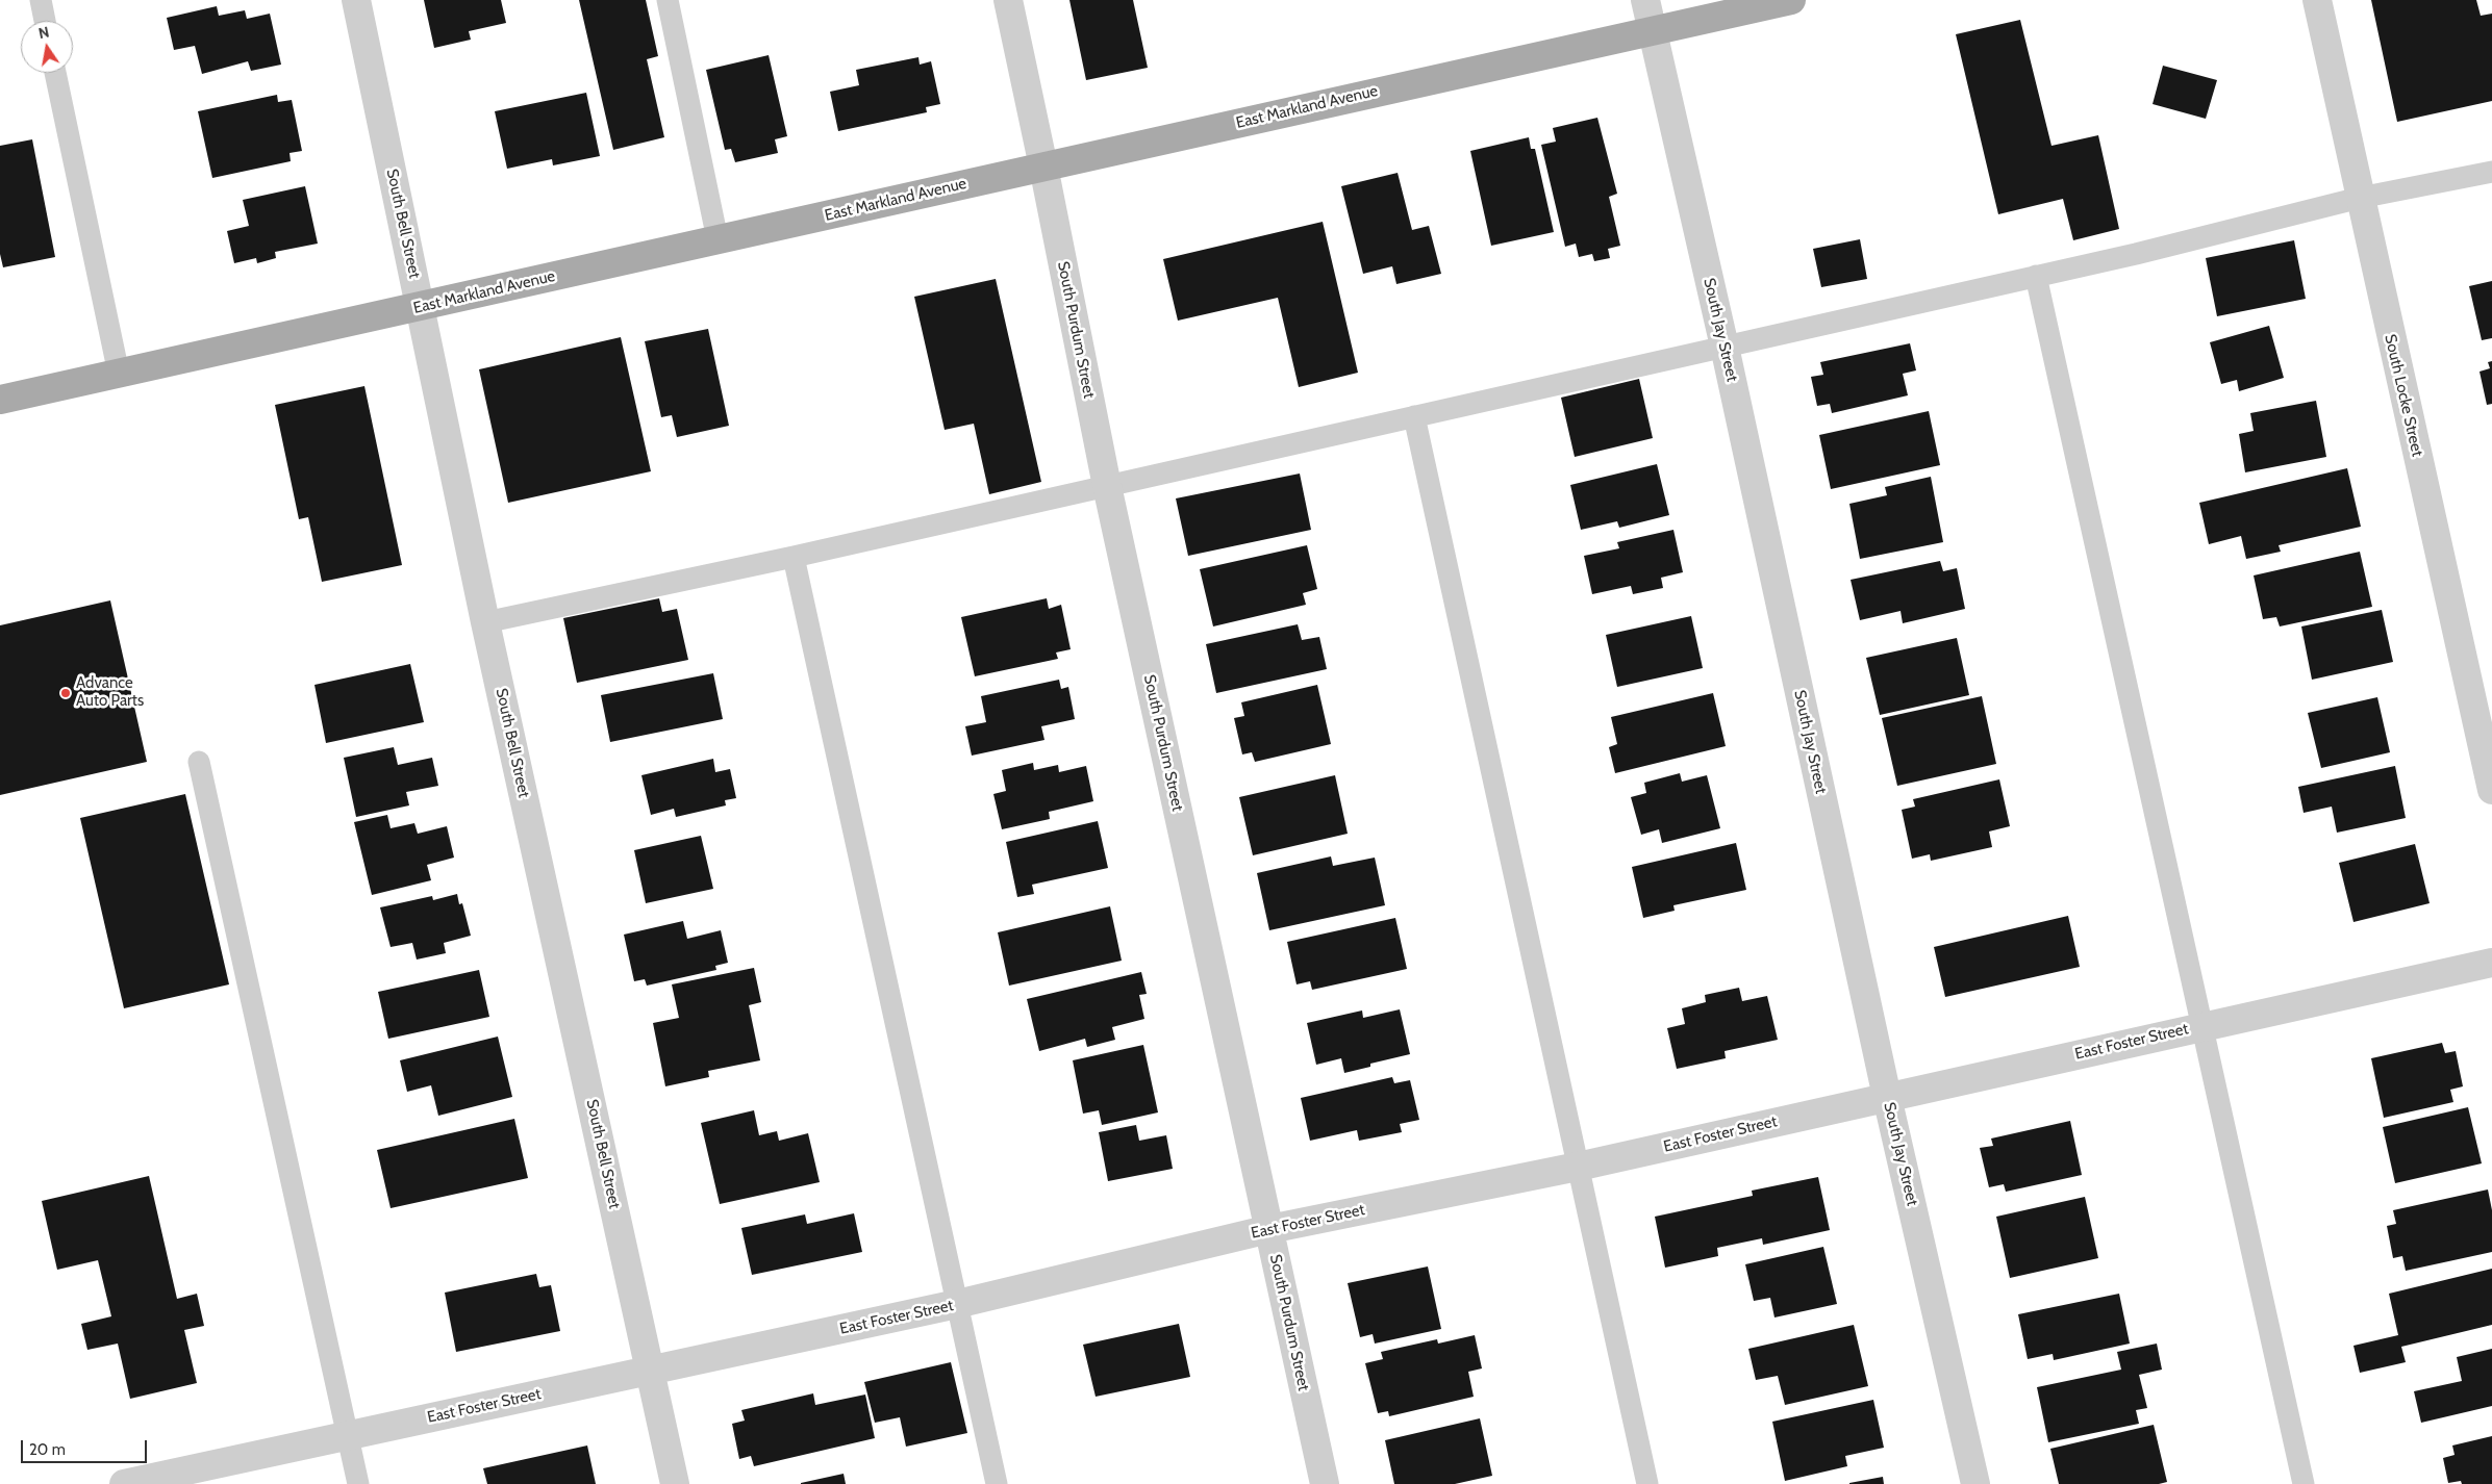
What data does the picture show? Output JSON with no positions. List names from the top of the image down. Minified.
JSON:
{"streets":{"main road":["East Markland Avenue"],"street":["South Bell Street","South Purdum Street","South Jay Street","South Locke Street","East Foster Street"]},"crossings":[["East Markland Avenue","South Bell Street"],["East Markland Avenue","South Purdum Street"],["East Markland Avenue","South Jay Street"],["South Bell Street","East Foster Street"],["South Purdum Street","East Foster Street"],["South Jay Street","East Foster Street"]],"places":["Advance Auto Parts"],"scale_bar":"20 m","north":"top"}
